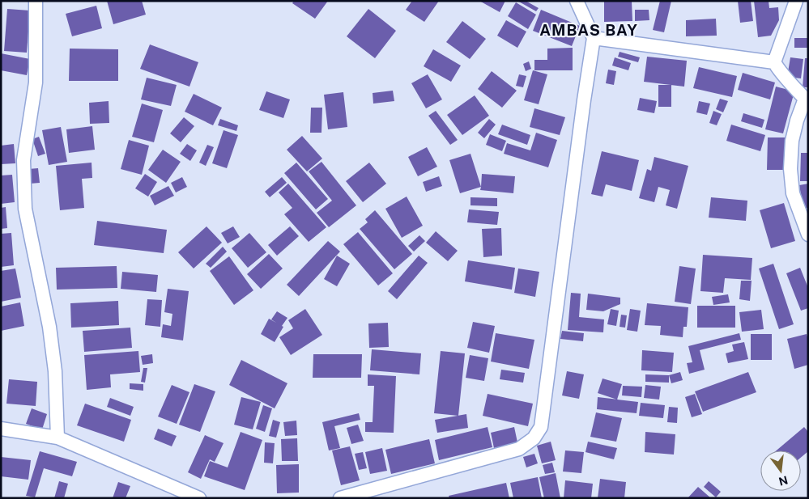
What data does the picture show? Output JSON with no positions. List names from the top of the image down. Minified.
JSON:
{"districts":["AMBAS BAY"],"north":"bottom"}
